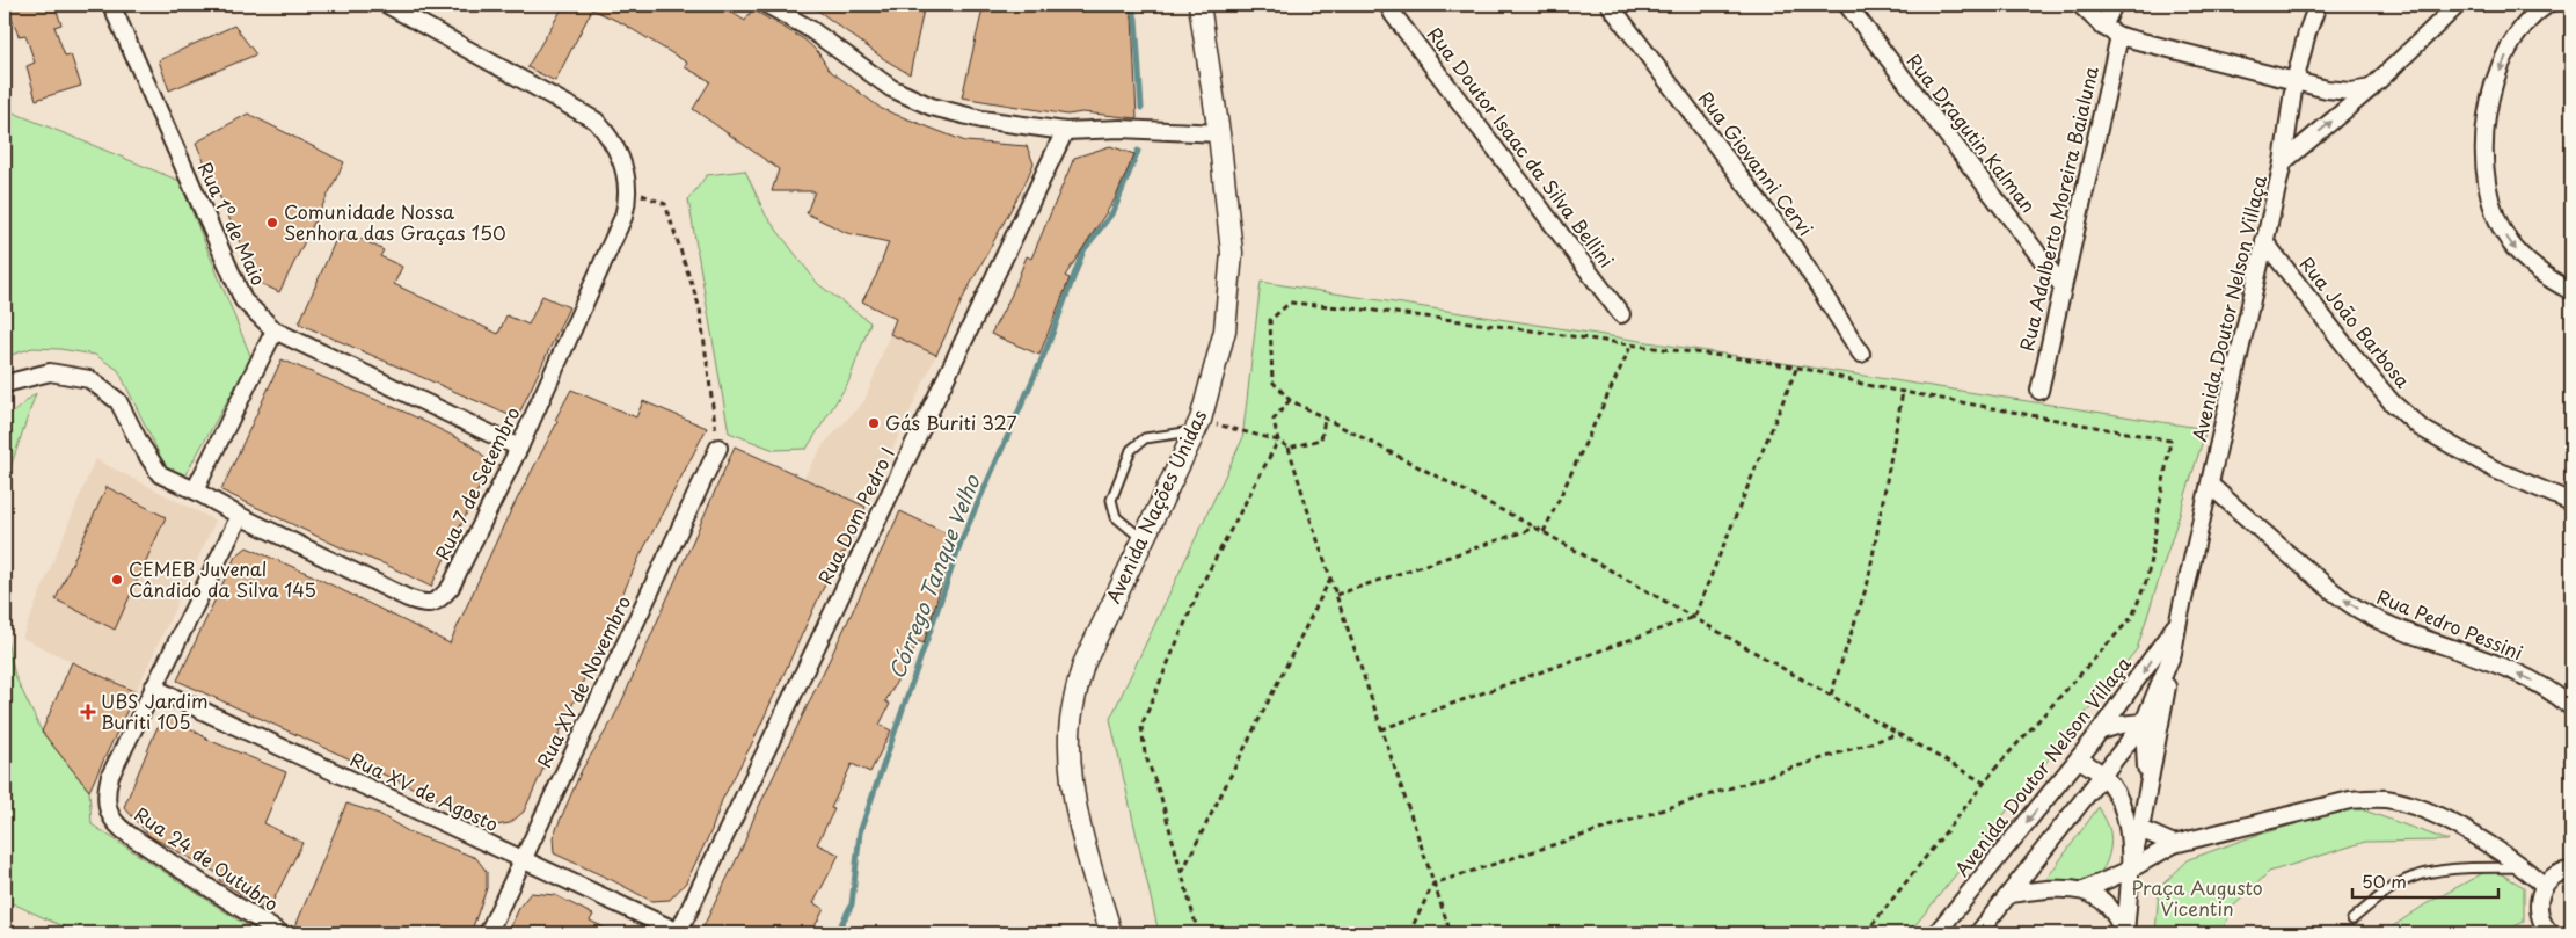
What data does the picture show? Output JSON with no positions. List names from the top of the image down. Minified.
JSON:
{"streets":{"street":["Rua Dragutin Kalman","Rua Doutor Isaac da Silva Bellini","Rua Giovanni Cervi","Rua Adalberto Moreira Baialuna","Rua 1º de Maio","Avenida Doutor Nelson Villaça","Rua João Barbosa","Rua 7 de Setembro","Avenida Nações Unidas","Rua Dom Pedro I","Rua Pedro Pessini","Rua XV de Novembro","Rua XV de Agosto","Rua 24 de Outubro"]},"crossings":[["Rua Dragutin Kalman","Rua Adalberto Moreira Baialuna"],["Rua 1º de Maio","Rua 7 de Setembro"],["Avenida Doutor Nelson Villaça","Rua João Barbosa"],["Avenida Doutor Nelson Villaça","Rua Pedro Pessini"],["Rua 7 de Setembro","Rua 24 de Outubro"],["Rua Dom Pedro I","Rua XV de Agosto"],["Rua XV de Novembro","Rua XV de Agosto"],["Rua XV de Agosto","Rua 24 de Outubro"]],"one_way":["Rua Pedro Pessini"],"water":["Córrego Tanque Velho"],"parks":["Praça Augusto Vicentin"],"places":{"other":["Comunidade Nossa Senhora das Graças 150","Gás Buriti 327","CEMEB Juvenal Cândido da Silva 145"],"health":["UBS Jardim Buriti 105"]},"scale_bar":"50 m"}
